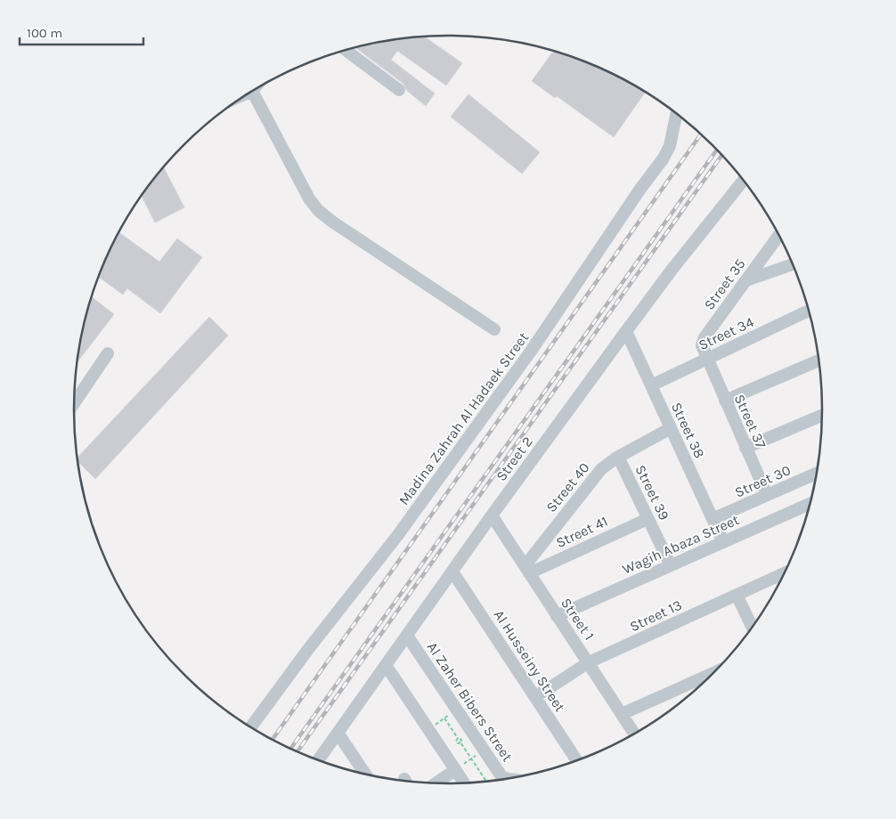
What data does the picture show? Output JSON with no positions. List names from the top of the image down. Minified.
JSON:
{"streets":{"street":["Street 35","Street 34","Madina Zahrah Al Hadaek Street","Street 37","Street 38","Street 2","Street 30","Street 40","Street 39","Street 41","Wagih Abaza Street","Street 13","Street 1","Al Husseiny Street","Al Zaher Bibers Street"]},"crossings":[["Street 35","Street 34"],["Street 35","Street 37"],["Street 34","Street 37"],["Street 34","Street 38"],["Street 37","Street 30"],["Street 38","Street 2"],["Street 38","Street 30"],["Street 38","Street 40"],["Street 38","Wagih Abaza Street"],["Street 2","Street 1"],["Street 2","Al Husseiny Street"],["Street 2","Al Zaher Bibers Street"],["Street 40","Street 39"],["Street 40","Street 41"],["Street 40","Street 1"],["Street 39","Street 41"],["Street 39","Wagih Abaza Street"],["Street 41","Street 1"],["Wagih Abaza Street","Street 1"],["Street 13","Street 1"],["Street 13","Al Husseiny Street"]],"scale_bar":"100 m"}
